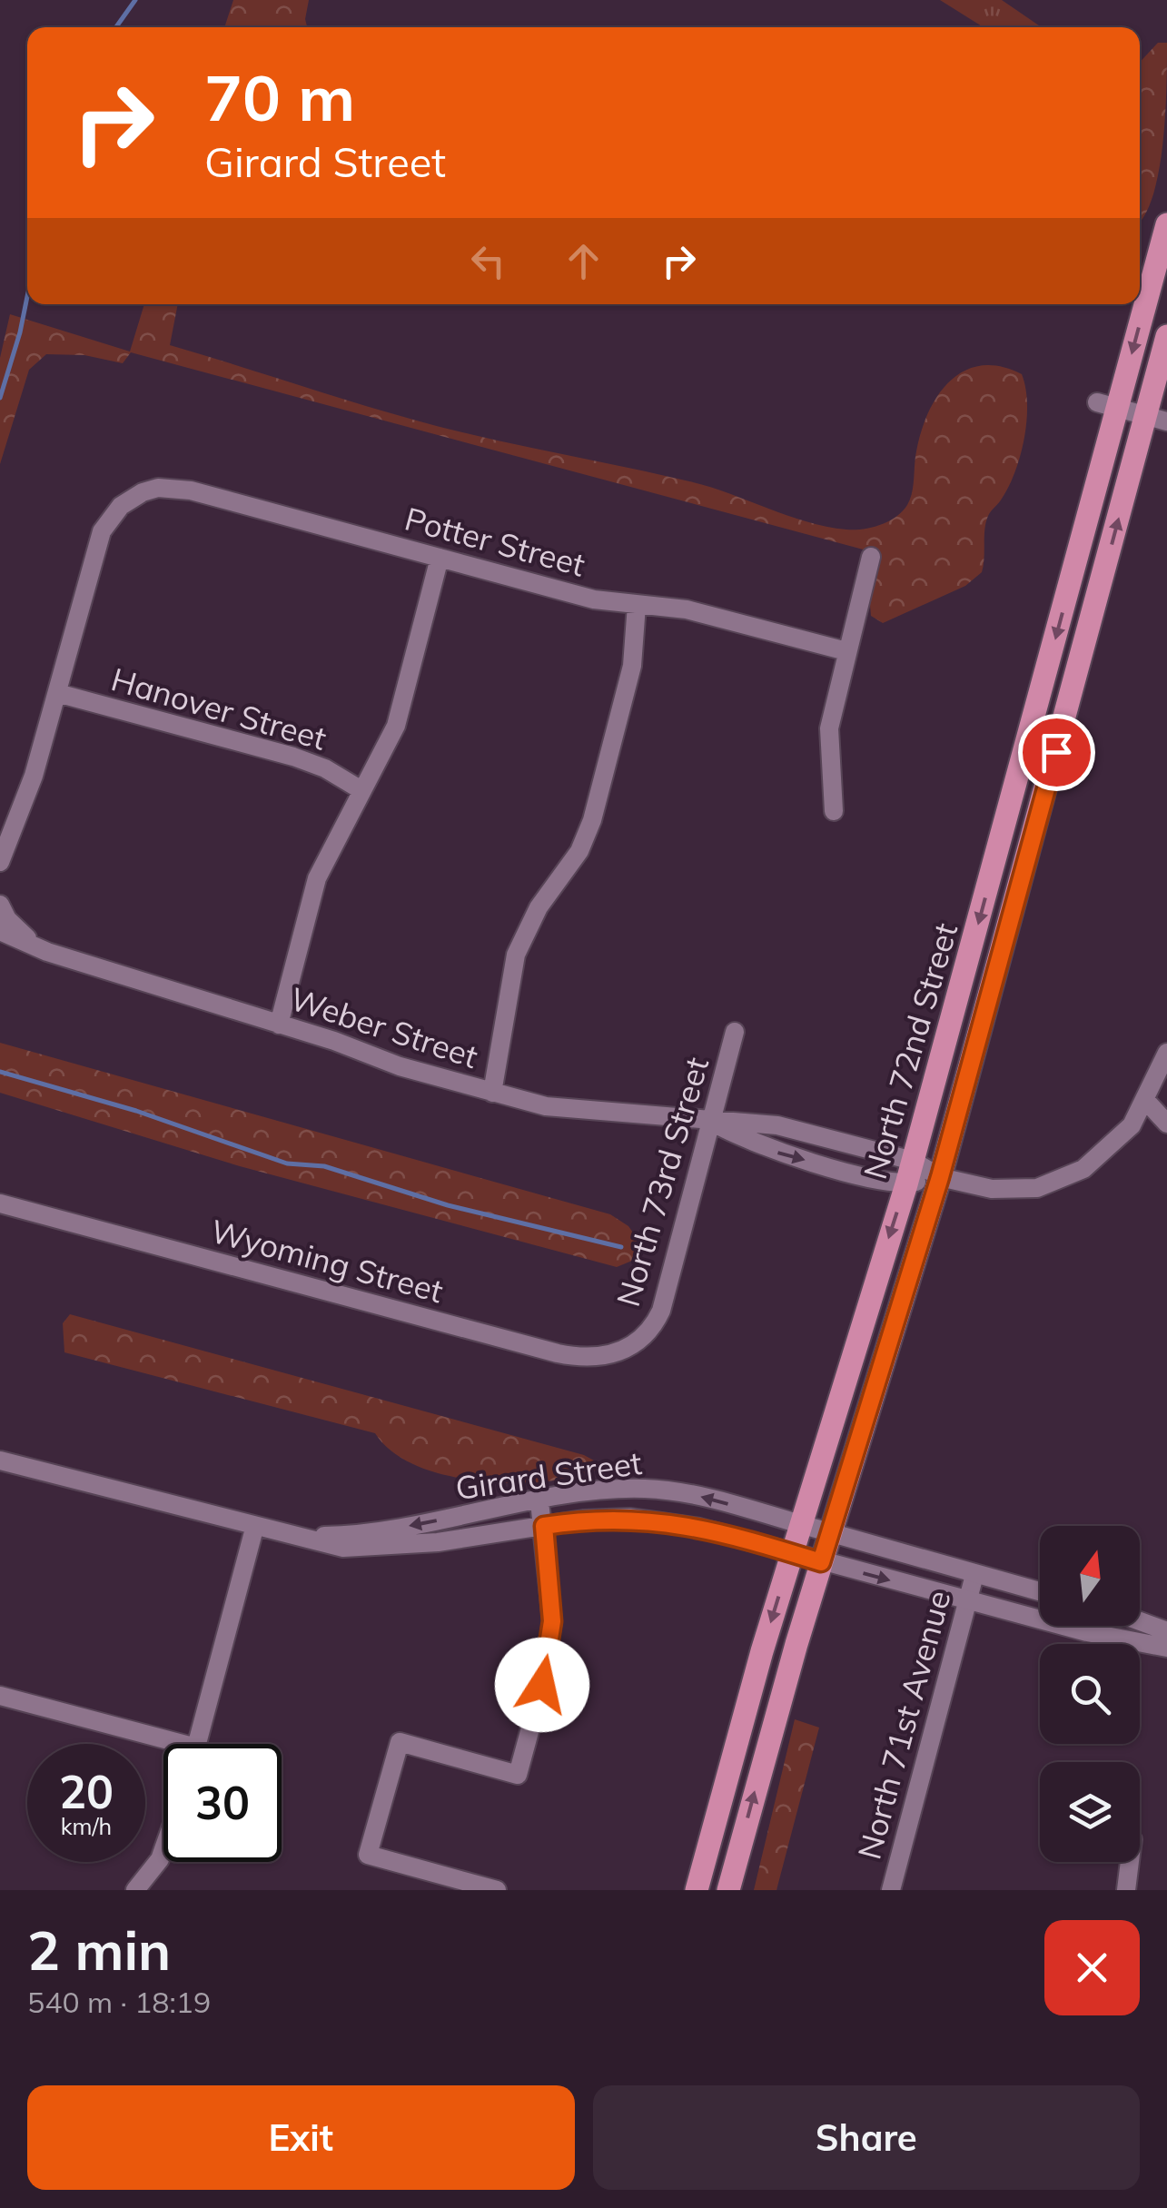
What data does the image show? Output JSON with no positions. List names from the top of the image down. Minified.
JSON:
{"streets":{"main road":["North 72nd Street"],"street":["Potter Street","Hanover Street","Weber Street","North 73rd Street","Wyoming Street","Girard Street","North 71st Avenue"]},"crossings":[["Potter Street","Hanover Street"],["Weber Street","North 72nd Street"],["Weber Street","North 73rd Street"],["North 72nd Street","Girard Street"],["North 73rd Street","Wyoming Street"],["Girard Street","North 71st Avenue"]],"north":"top","page":{"turn":["70 m","Girard Street"],"speed":"20 km/h","limit":"30","heading":["2 min","540 m · 18:19"],"buttons":["Exit","Share"]}}
